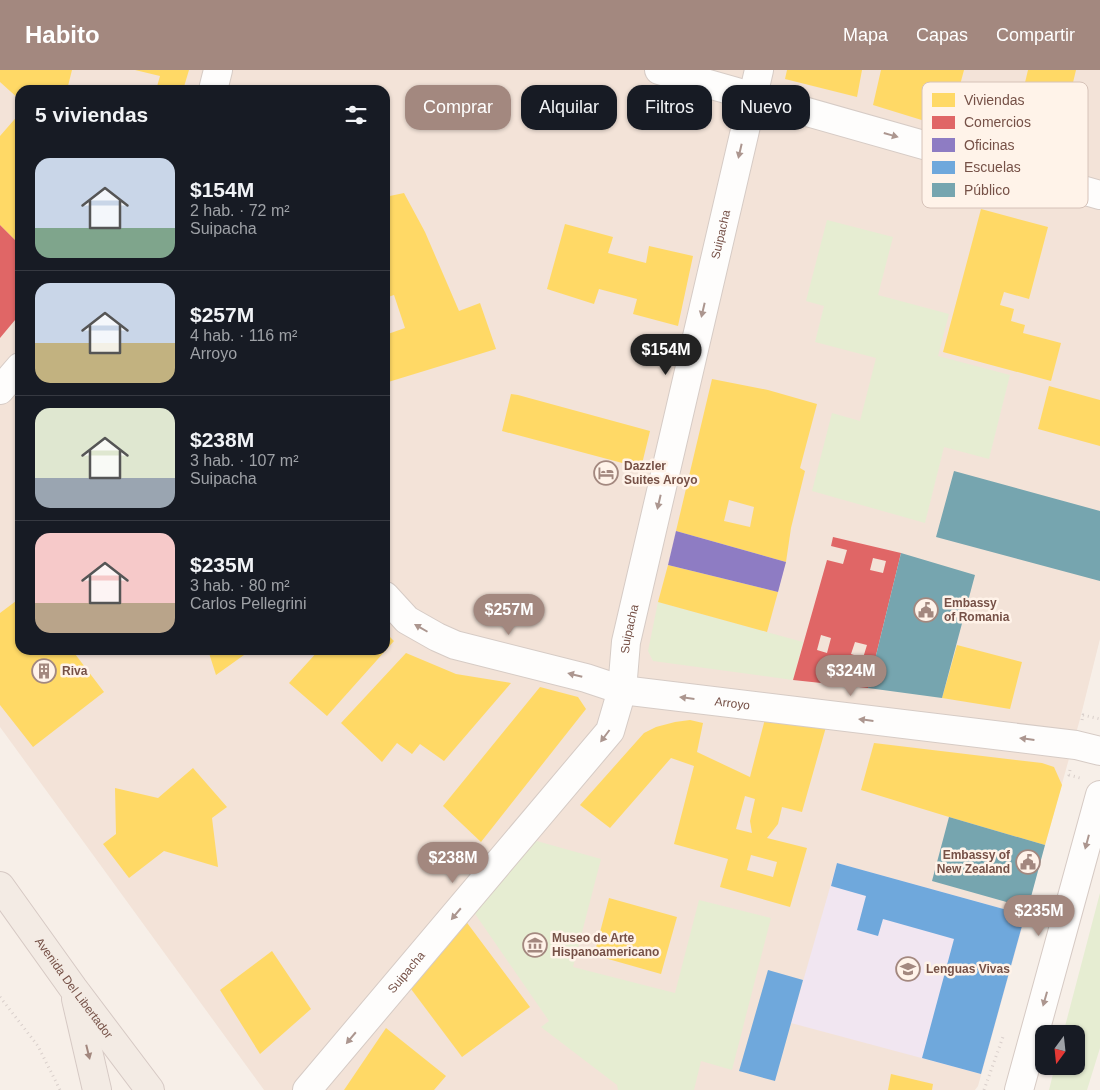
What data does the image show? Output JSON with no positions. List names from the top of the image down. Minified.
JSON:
{"streets":{"main road":["Avenida Del Libertador"],"street":["Suipacha","Arroyo"]},"crossings":[["Suipacha","Arroyo"]],"one_way":["Suipacha","Arroyo"],"places":{"hotel":["Dazzler Suites Aroyo"],"public building":["Embassy of Romania","Embassy of New Zealand"],"building":["Riva"],"museum":["Museo de Arte Hispanoamericano"],"school or university":["Lenguas Vivas"]},"legend":["Viviendas","Comercios","Oficinas","Escuelas","Público"],"north":"bottom","page":{"header":"Habito","nav":["Mapa","Capas","Compartir"],"chip":["Comprar","Alquilar","Filtros","Nuevo"],"heading":"5 viviendas","list":[{"name":"$154M","note":"2 hab. · 72 m² · Suipacha"},{"name":"$257M","note":"4 hab. · 116 m² · Arroyo"},{"name":"$238M","note":"3 hab. · 107 m² · Suipacha"},{"name":"$235M","note":"3 hab. · 80 m² · Carlos Pellegrini"}],"price":["$154M","$257M","$324M","$238M","$235M"]}}
